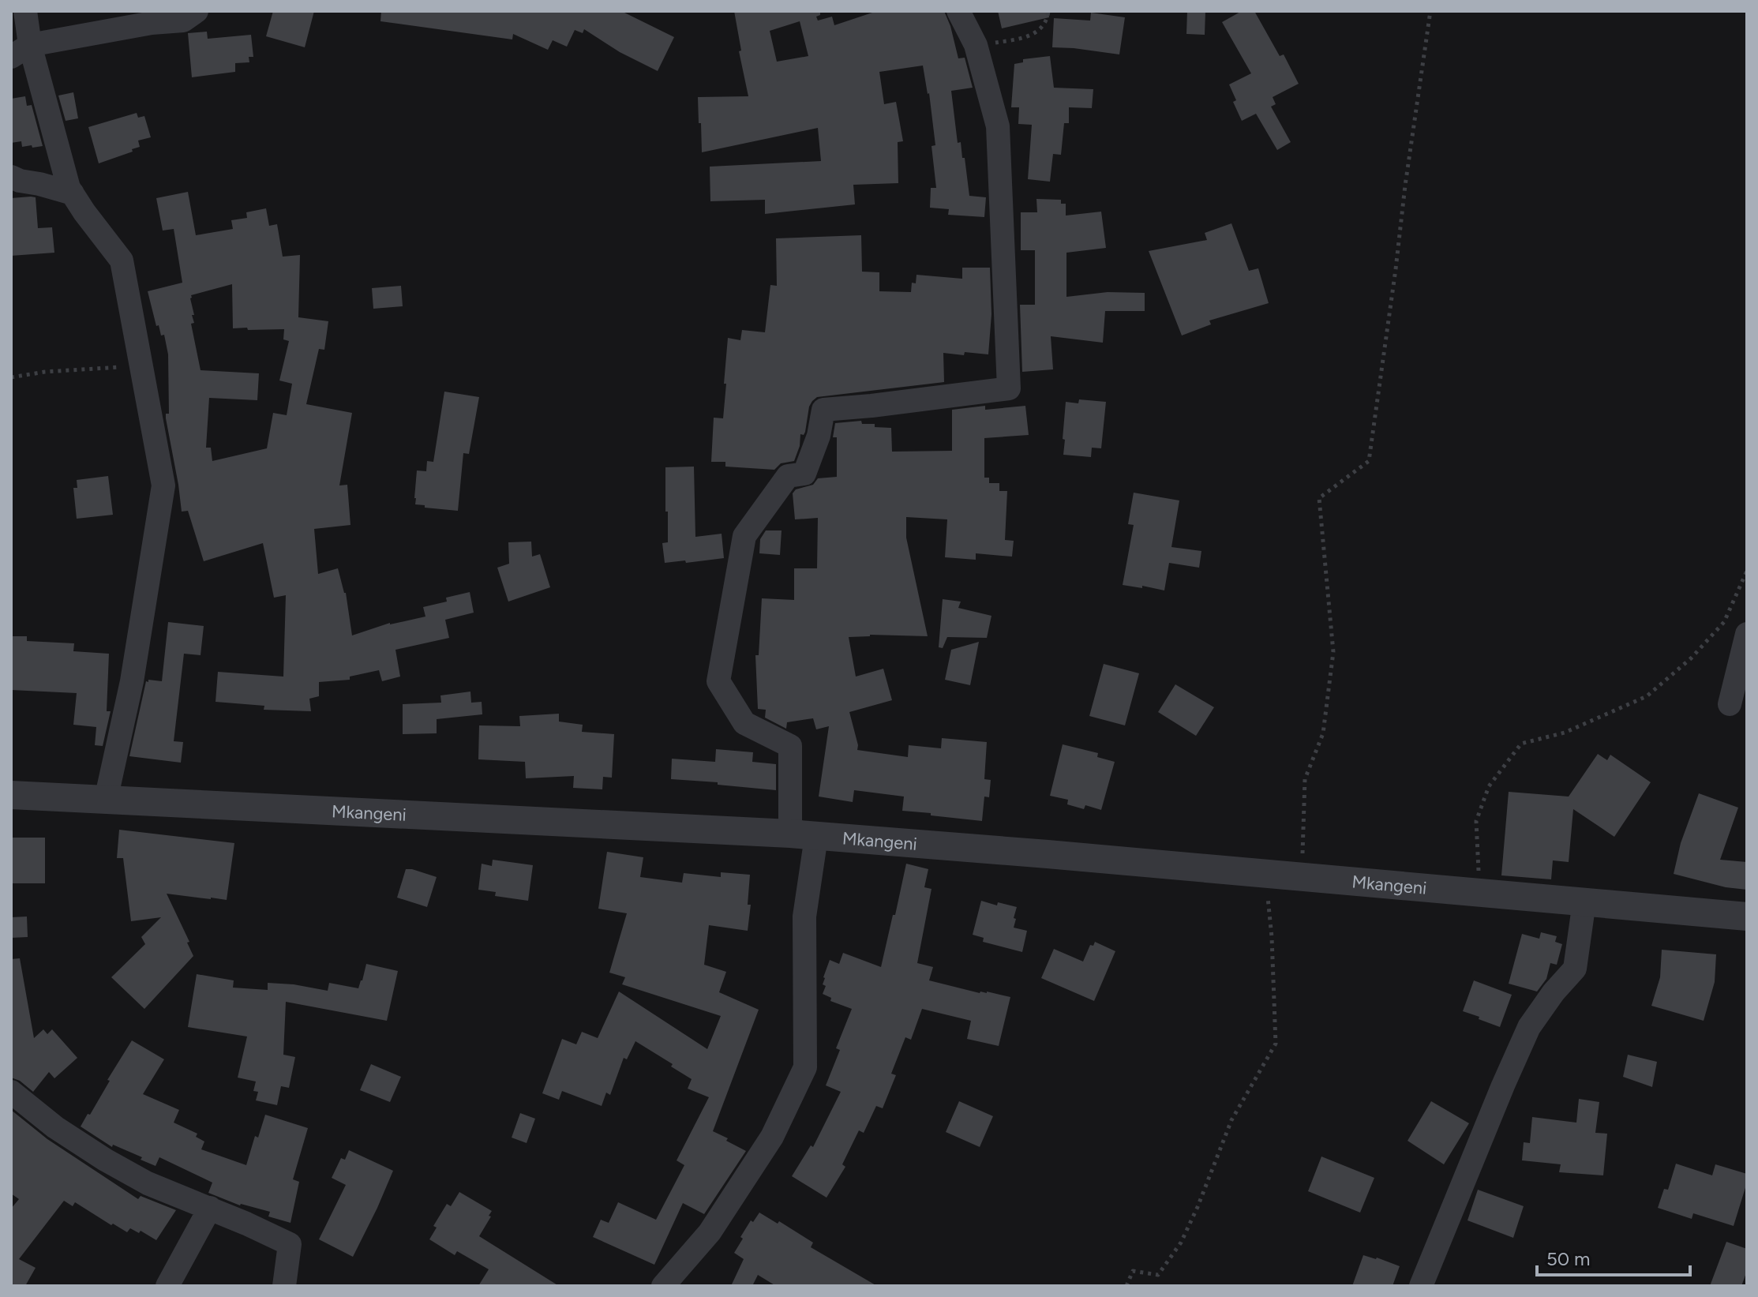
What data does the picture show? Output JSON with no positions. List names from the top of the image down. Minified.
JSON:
{"streets":{"street":["Mkangeni"]},"scale_bar":"50 m"}
